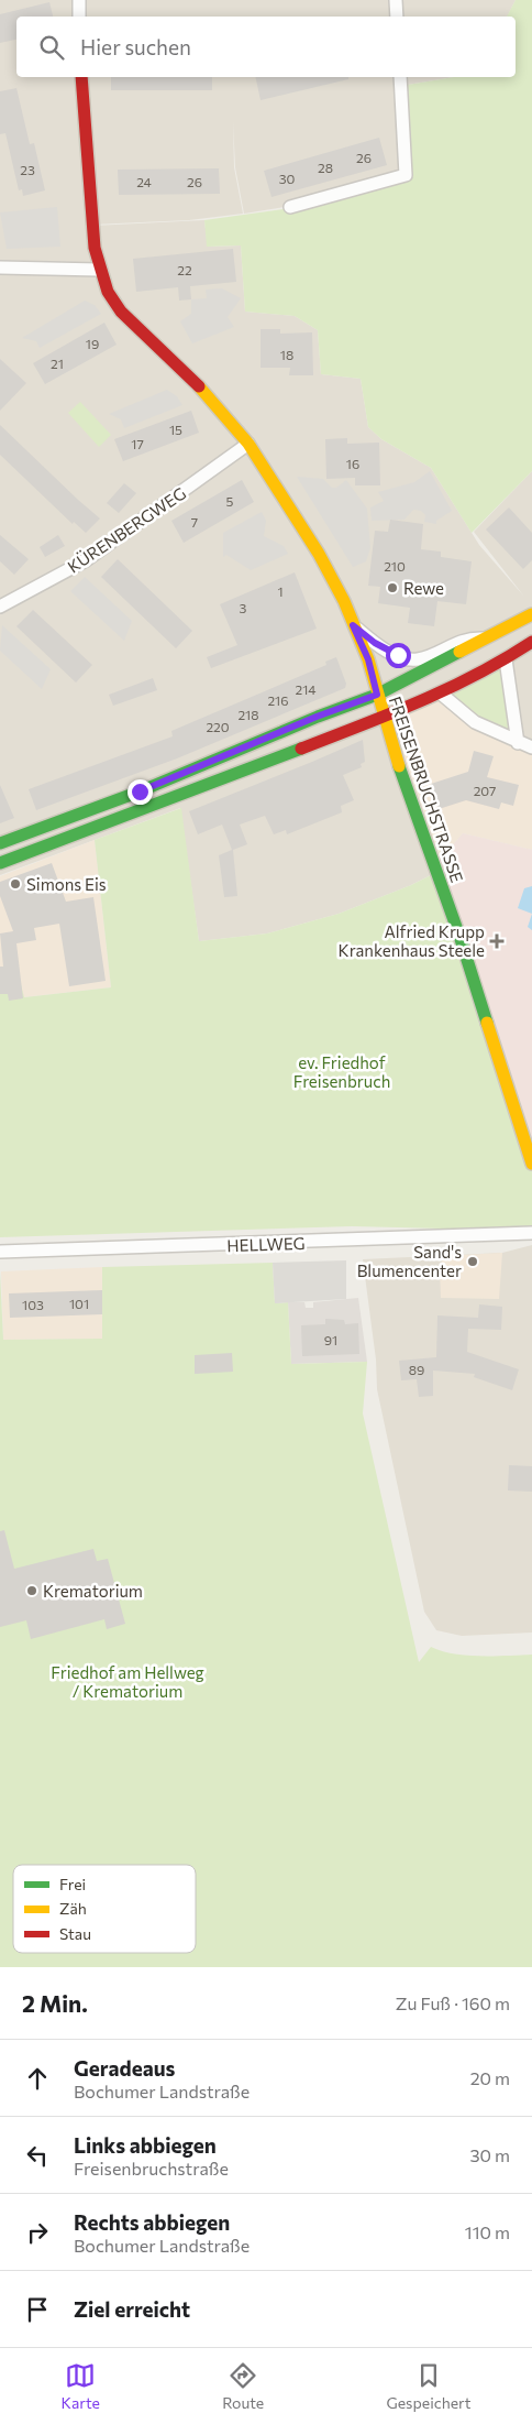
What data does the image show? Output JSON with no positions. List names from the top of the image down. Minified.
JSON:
{"streets":{"street":["KÜRENBERGWEG","FREISENBRUCHSTRASSE","HELLWEG"]},"crossings":[["KÜRENBERGWEG","FREISENBRUCHSTRASSE"]],"parks":["ev. Friedhof Freisenbruch","Friedhof am Hellweg / Krematorium"],"places":{"other":["Rewe","Simons Eis","Sand's Blumencenter","Krematorium"],"health":["Alfried Krupp Krankenhaus Steele"]},"house_numbers":["26","28","23","30","24","26","22","19","18","21","15","17","16","5","7","210","1","3","214","216","218","220","207","101","103","91","89"],"legend":["Frei","Zäh","Stau"],"page":{"search":"Hier suchen","heading":["2 Min.","Zu Fuß · 160 m"],"list":[["Geradeaus","Bochumer Landstraße","20 m"],["Links abbiegen","Freisenbruchstraße","30 m"],["Rechts abbiegen","Bochumer Landstraße","110 m"],"Ziel erreicht"],"nav":["Karte","Route","Gespeichert"]}}
